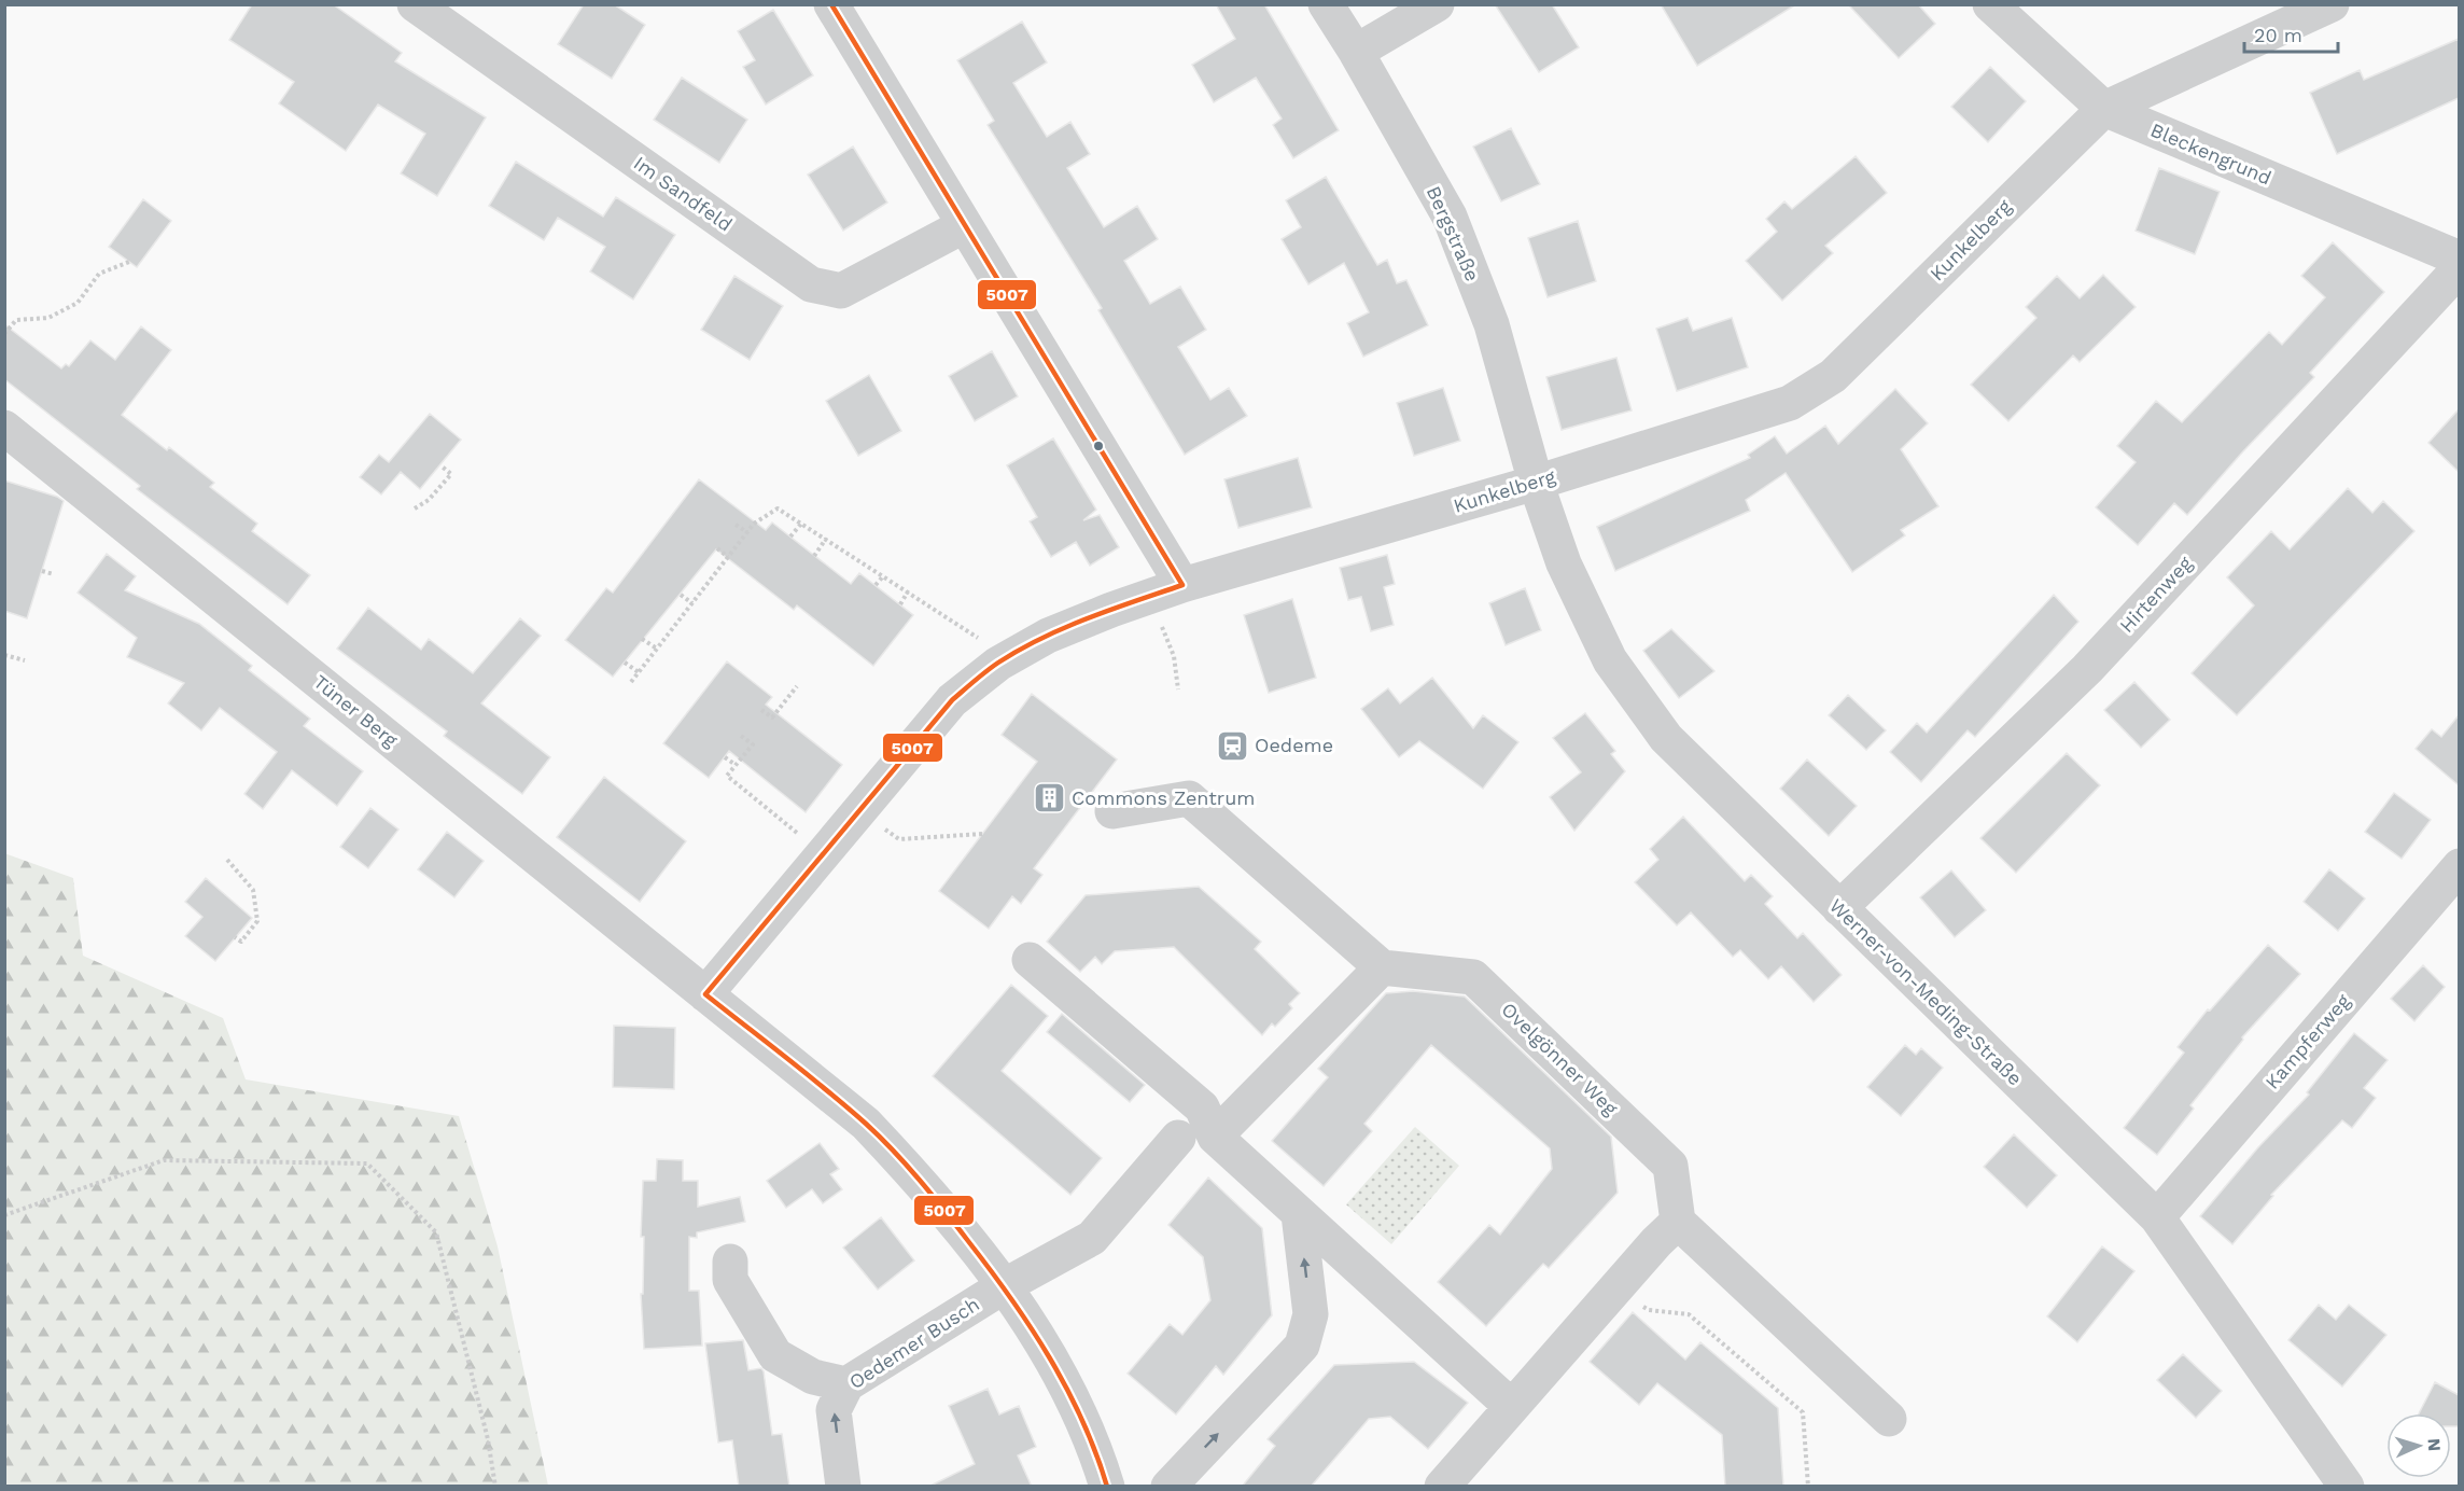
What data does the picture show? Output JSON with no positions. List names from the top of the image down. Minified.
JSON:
{"streets":{"street":["Bleckengrund","Im Sandfeld","Bergstraße","Kunkelberg","Hirtenweg","Tüner Berg","Werner-von-Meding-Straße","Kampferweg","Ovelgönner Weg","Oedemer Busch"]},"crossings":[["Bleckengrund","Kunkelberg"],["Bergstraße","Kunkelberg"],["Bergstraße","Werner-von-Meding-Straße"],["Kunkelberg","Tüner Berg"],["Kunkelberg","Werner-von-Meding-Straße"],["Hirtenweg","Werner-von-Meding-Straße"],["Werner-von-Meding-Straße","Kampferweg"]],"one_way":["Oedemer Busch"],"places":{"station":["Oedeme"],"building":["Commons Zentrum"]},"lines":["transit line 5007"],"scale_bar":"20 m","north":"right"}
